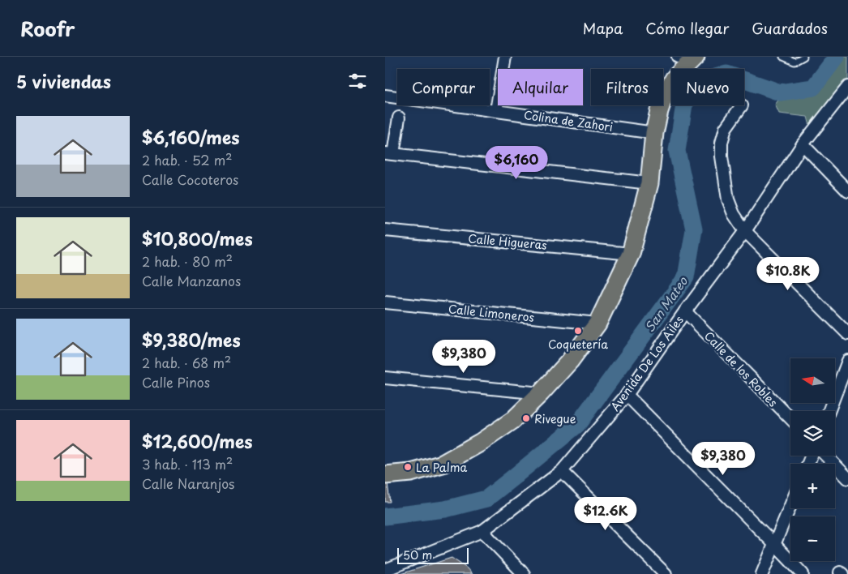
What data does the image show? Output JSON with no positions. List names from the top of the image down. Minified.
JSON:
{"streets":{"street":["Colina de Zahori","Calle Higueras","Calle Limoneros","Avenida De Los Ailes","Calle de los Robles"]},"crossings":[["Avenida De Los Ailes","Calle de los Robles"]],"water":["San Mateo"],"places":["Coquetería","Rivegue","La Palma"],"scale_bar":"50 m","north":"left","page":{"header":"Roofr","nav":["Mapa","Cómo llegar","Guardados"],"heading":"5 viviendas","chip":["Comprar","Alquilar","Filtros","Nuevo"],"list":[{"name":"$6,160/mes","note":"2 hab. · 52 m² · Calle Cocoteros"},{"name":"$10,800/mes","note":"2 hab. · 80 m² · Calle Manzanos"},{"name":"$9,380/mes","note":"2 hab. · 68 m² · Calle Pinos"},{"name":"$12,600/mes","note":"3 hab. · 113 m² · Calle Naranjos"}],"price":["$6,160","$10.8K","$9,380","$9,380","$12.6K"],"map_buttons":["+","−"],"scale":"50 m"}}
